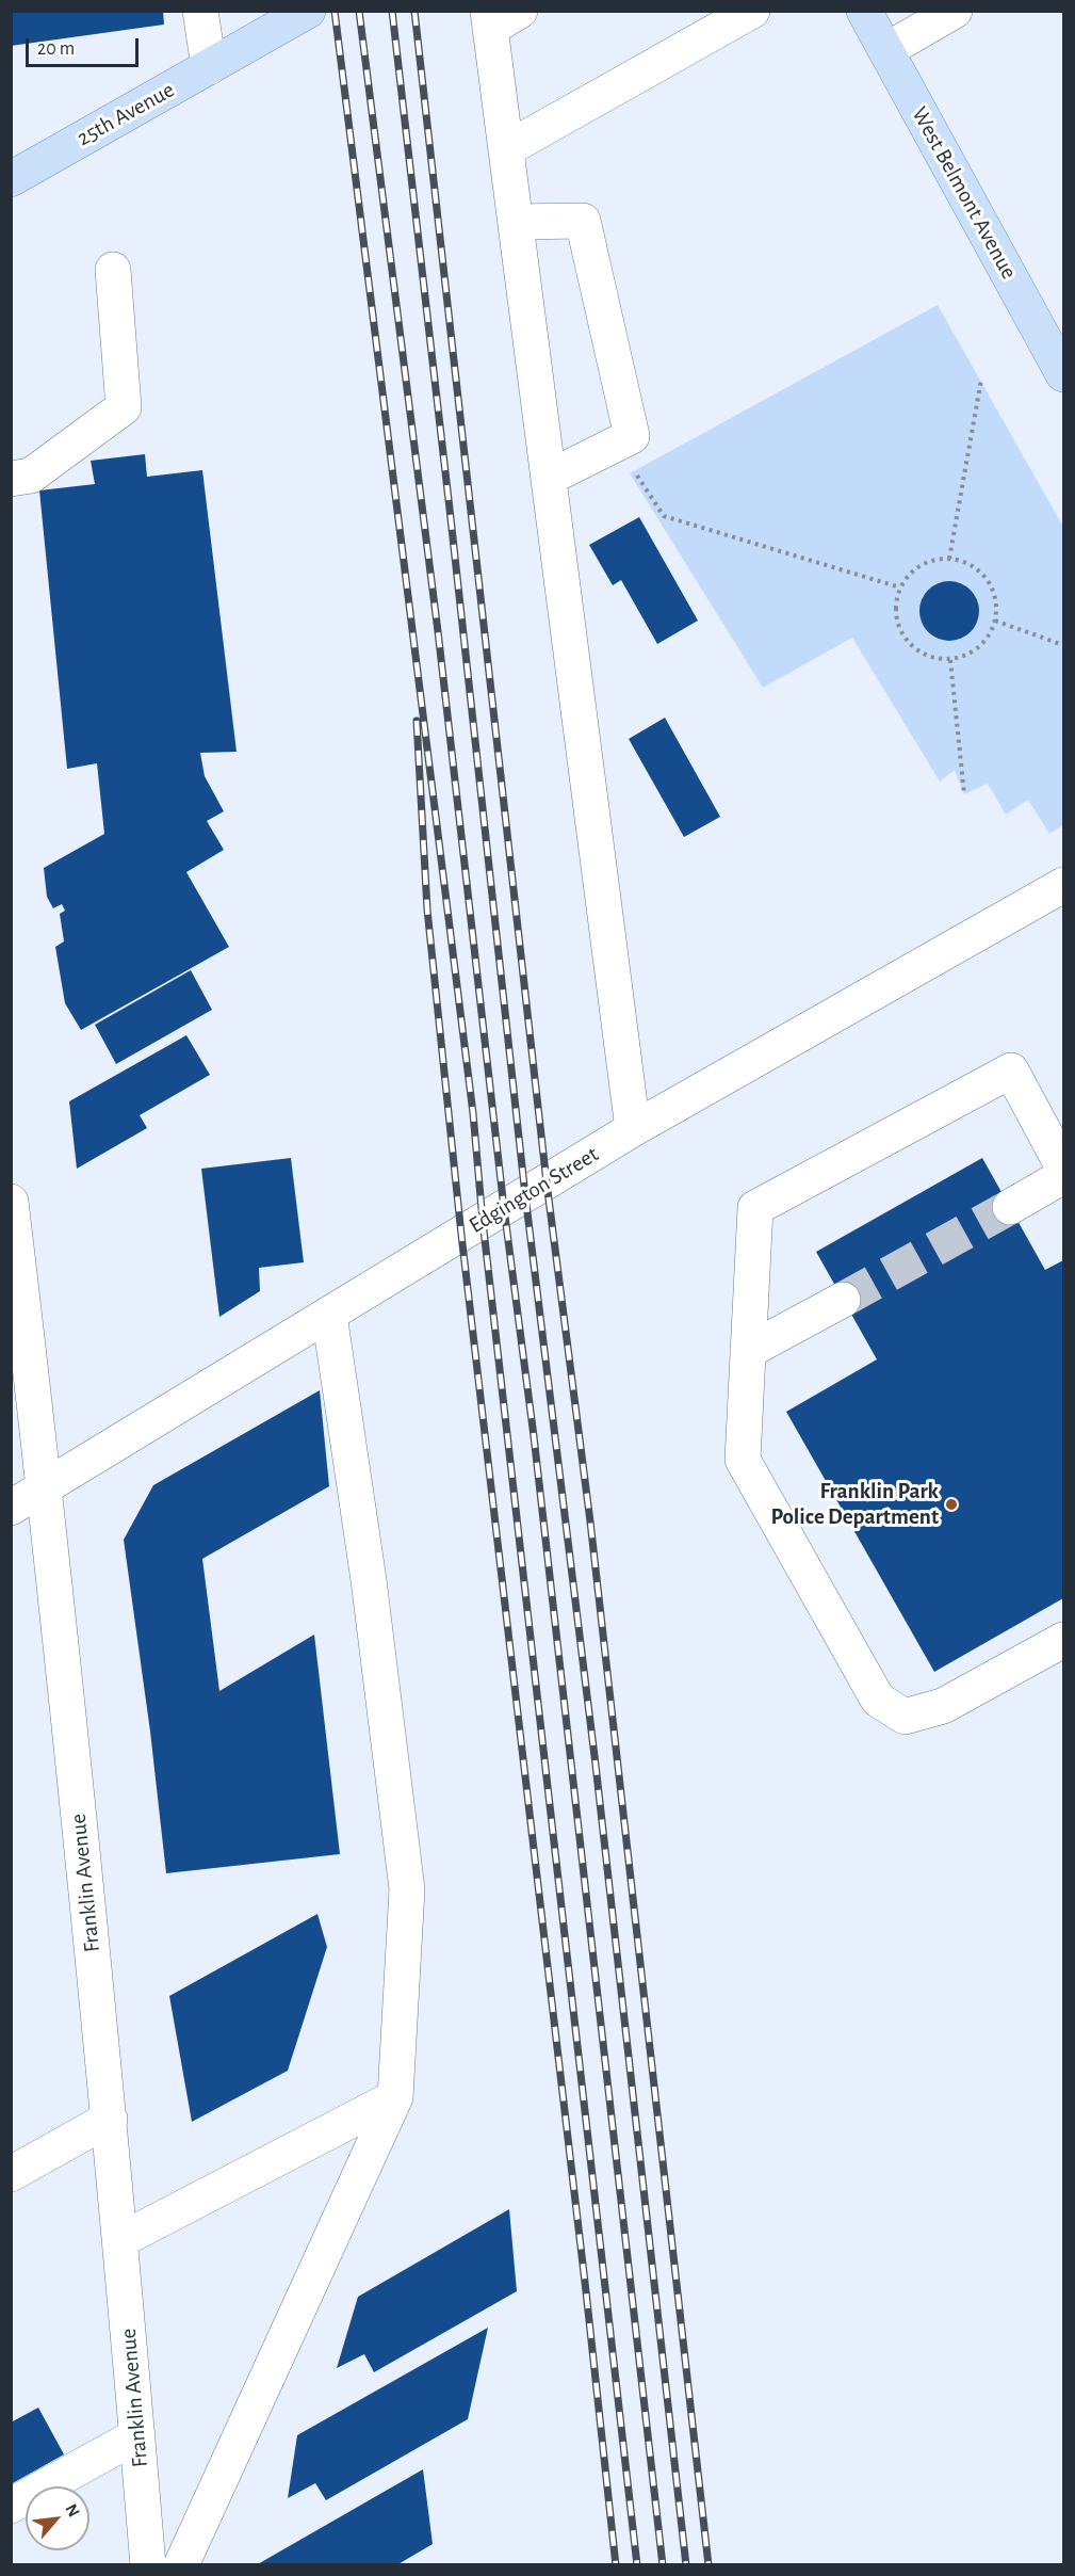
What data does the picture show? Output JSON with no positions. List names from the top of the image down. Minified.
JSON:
{"streets":{"main road":["25th Avenue","West Belmont Avenue"],"street":["Edgington Street","Franklin Avenue"]},"crossings":[["Edgington Street","Franklin Avenue"]],"places":["Franklin Park Police Department"],"scale_bar":"20 m","north":"top right"}
